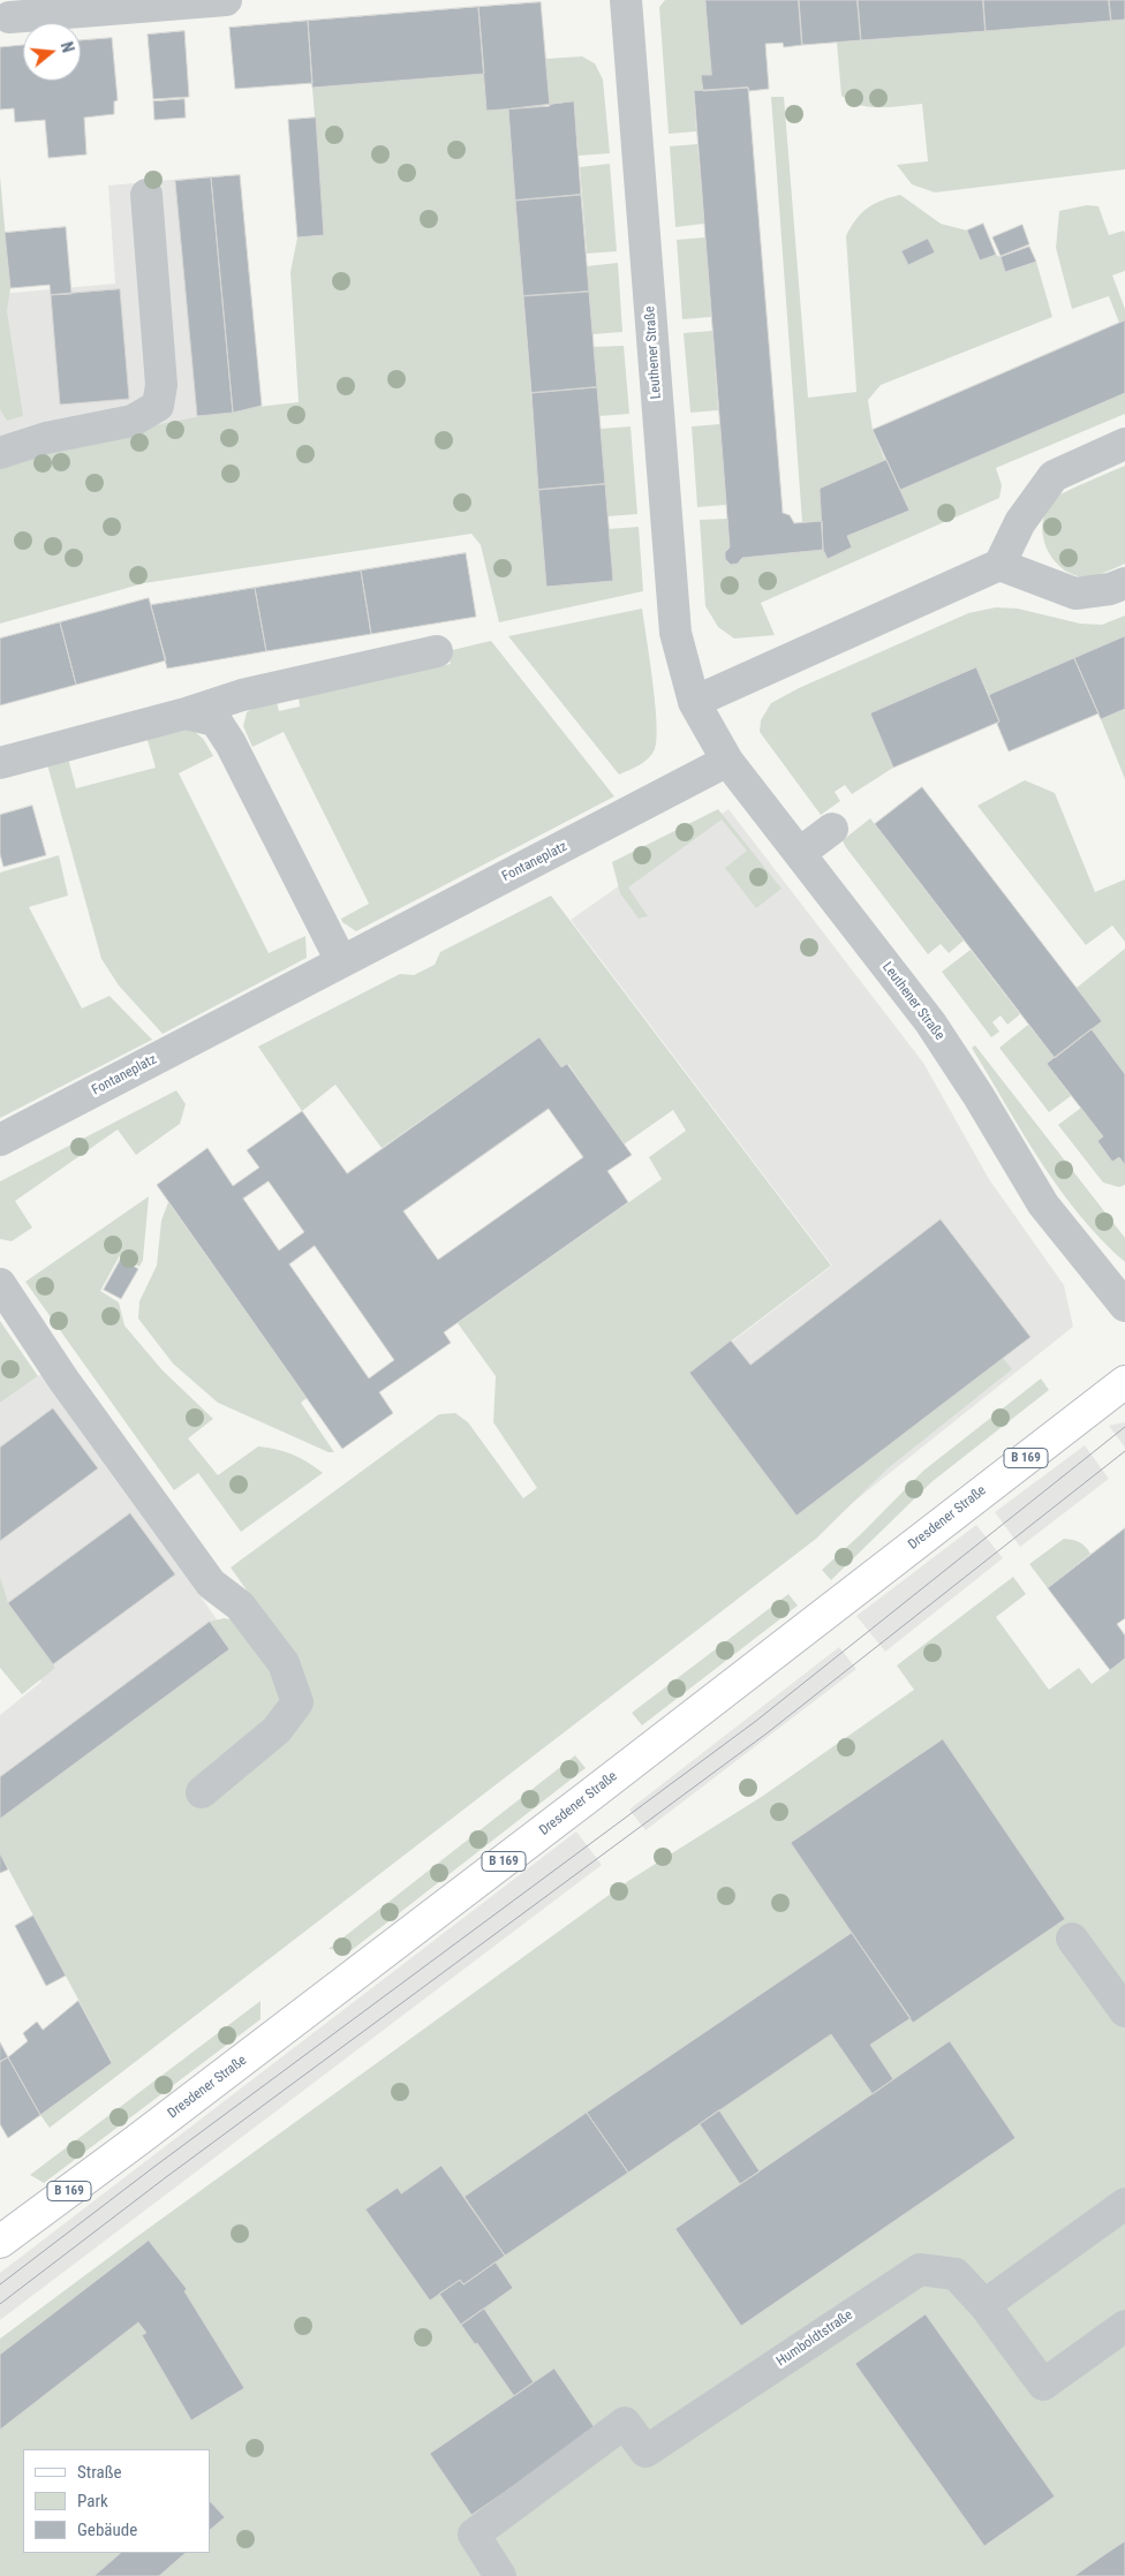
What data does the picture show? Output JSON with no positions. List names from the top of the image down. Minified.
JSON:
{"streets":{"main road":["B 169","Dresdener Straße"],"street":["Leuthener Straße","Fontaneplatz","Humboldtstraße"]},"crossings":[["Leuthener Straße","Fontaneplatz"]],"legend":["Straße","Park","Gebäude"],"north":"right"}
